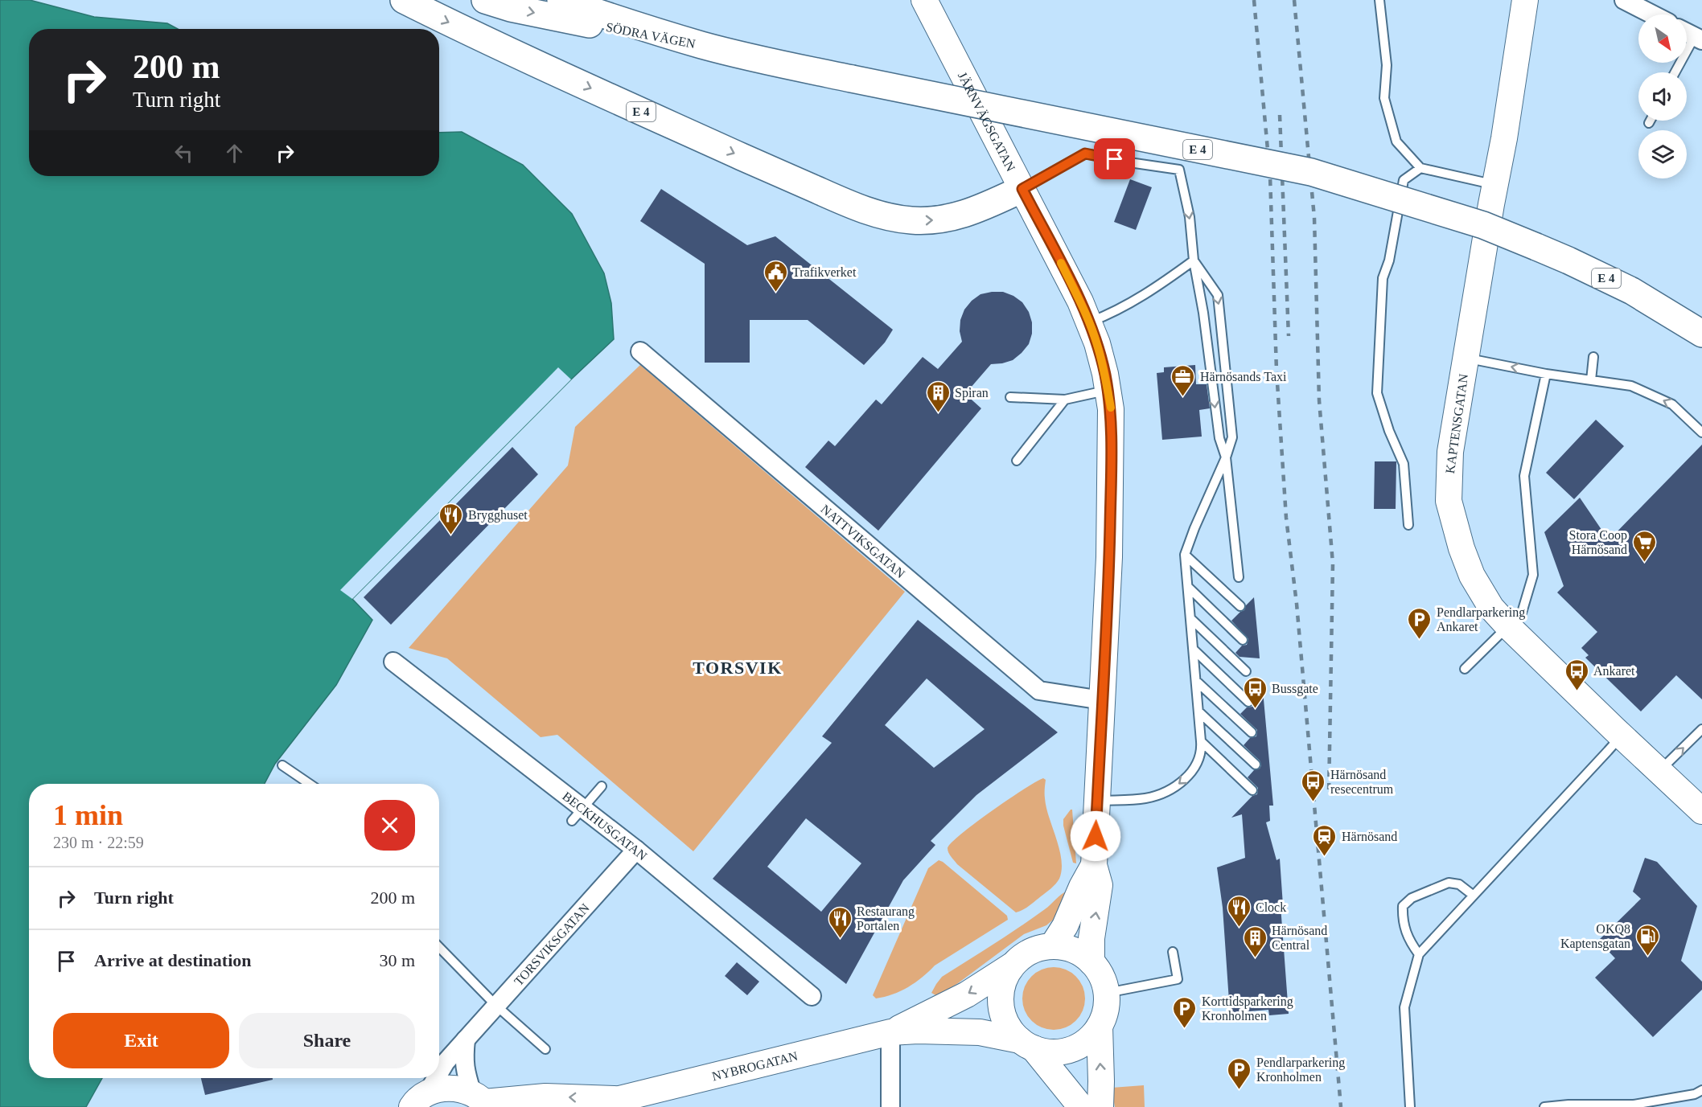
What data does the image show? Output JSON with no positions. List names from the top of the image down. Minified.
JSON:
{"streets":{"highway":["SÖDRA VÄGEN","E 4"],"main road":["JÄRNVÄGSGATAN","KAPTENSGATAN","NYBROGATAN"],"street":["NATTVIKSGATAN","BECKHUSGATAN","TORSVIKSGATAN"]},"crossings":[["SÖDRA VÄGEN","E 4"],["E 4","JÄRNVÄGSGATAN"],["JÄRNVÄGSGATAN","NATTVIKSGATAN"],["JÄRNVÄGSGATAN","NYBROGATAN"],["BECKHUSGATAN","TORSVIKSGATAN"],["TORSVIKSGATAN","NYBROGATAN"]],"districts":["TORSVIK"],"places":{"public building":["Trafikverket"],"office":["Härnösands Taxi"],"building":["Spiran","Härnösand Central"],"restaurant":["Brygghuset","Clock","Restaurang Portalen"],"supermarket":["Stora Coop Härnösand"],"parking":["Pendlarparkering Ankaret","Korttidsparkering Kronholmen","Pendlarparkering Kronholmen"],"bus stop":["Ankaret","Bussgate","Härnösand resecentrum"],"station":["Härnösand"],"fuel station":["OKQ8 Kaptensgatan"]},"north":"bottom right","page":{"turn":["200 m","Turn right"],"heading":["1 min","230 m · 22:59"],"list":[{"name":"Turn right","value":"200 m"},{"name":"Arrive at destination","value":"30 m"}],"buttons":["Exit","Share"]}}
